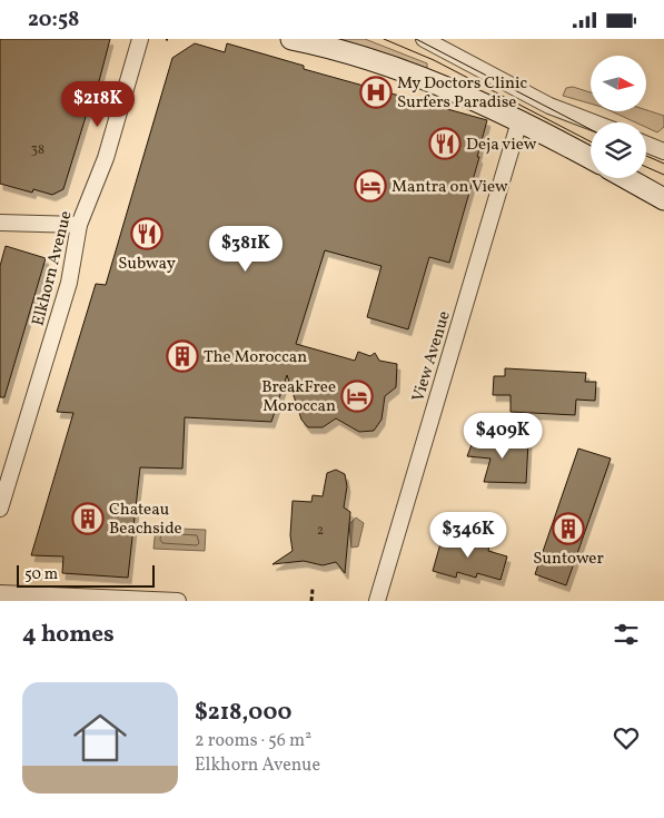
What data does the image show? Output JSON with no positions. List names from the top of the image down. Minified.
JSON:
{"streets":{"street":["Elkhorn Avenue","View Avenue"]},"places":{"hospital":["My Doctors Clinic Surfers Paradise"],"restaurant":["Deja view","Subway"],"hotel":["Mantra on View","BreakFree Moroccan"],"building":["The Moroccan","Chateau Beachside","Suntower"]},"house_numbers":["38","2"],"scale_bar":"50 m","north":"right","page":{"status":"20:58","price":["$218K","$381K","$409K","$346K"],"scale":"50 m","heading":"4 homes","list":[{"name":"$218,000","note":"2 rooms · 56 m² · Elkhorn Avenue"}]}}
